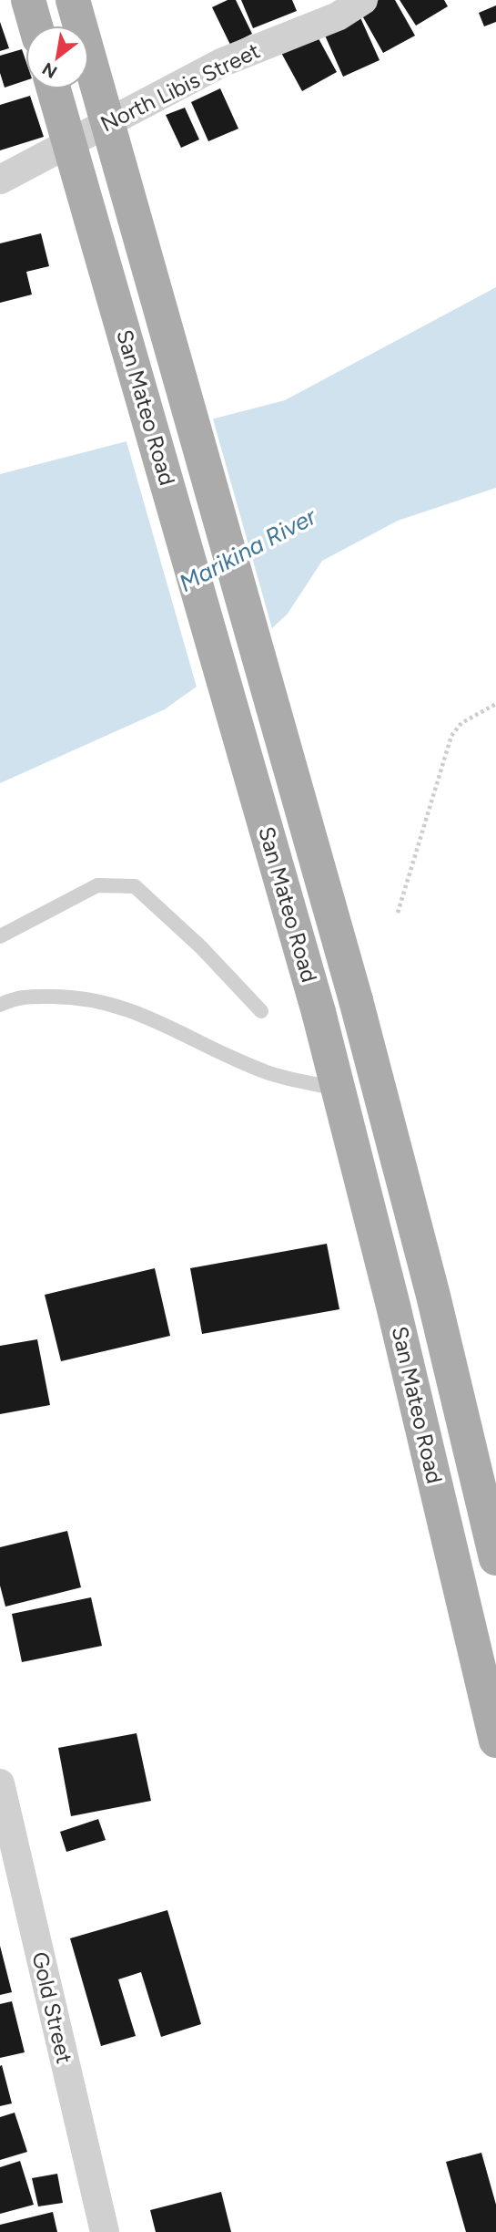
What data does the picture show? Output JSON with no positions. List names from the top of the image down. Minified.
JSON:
{"streets":{"main road":["San Mateo Road"],"street":["North Libis Street","Gold Street"]},"water":["Marikina River"],"north":"bottom left"}
